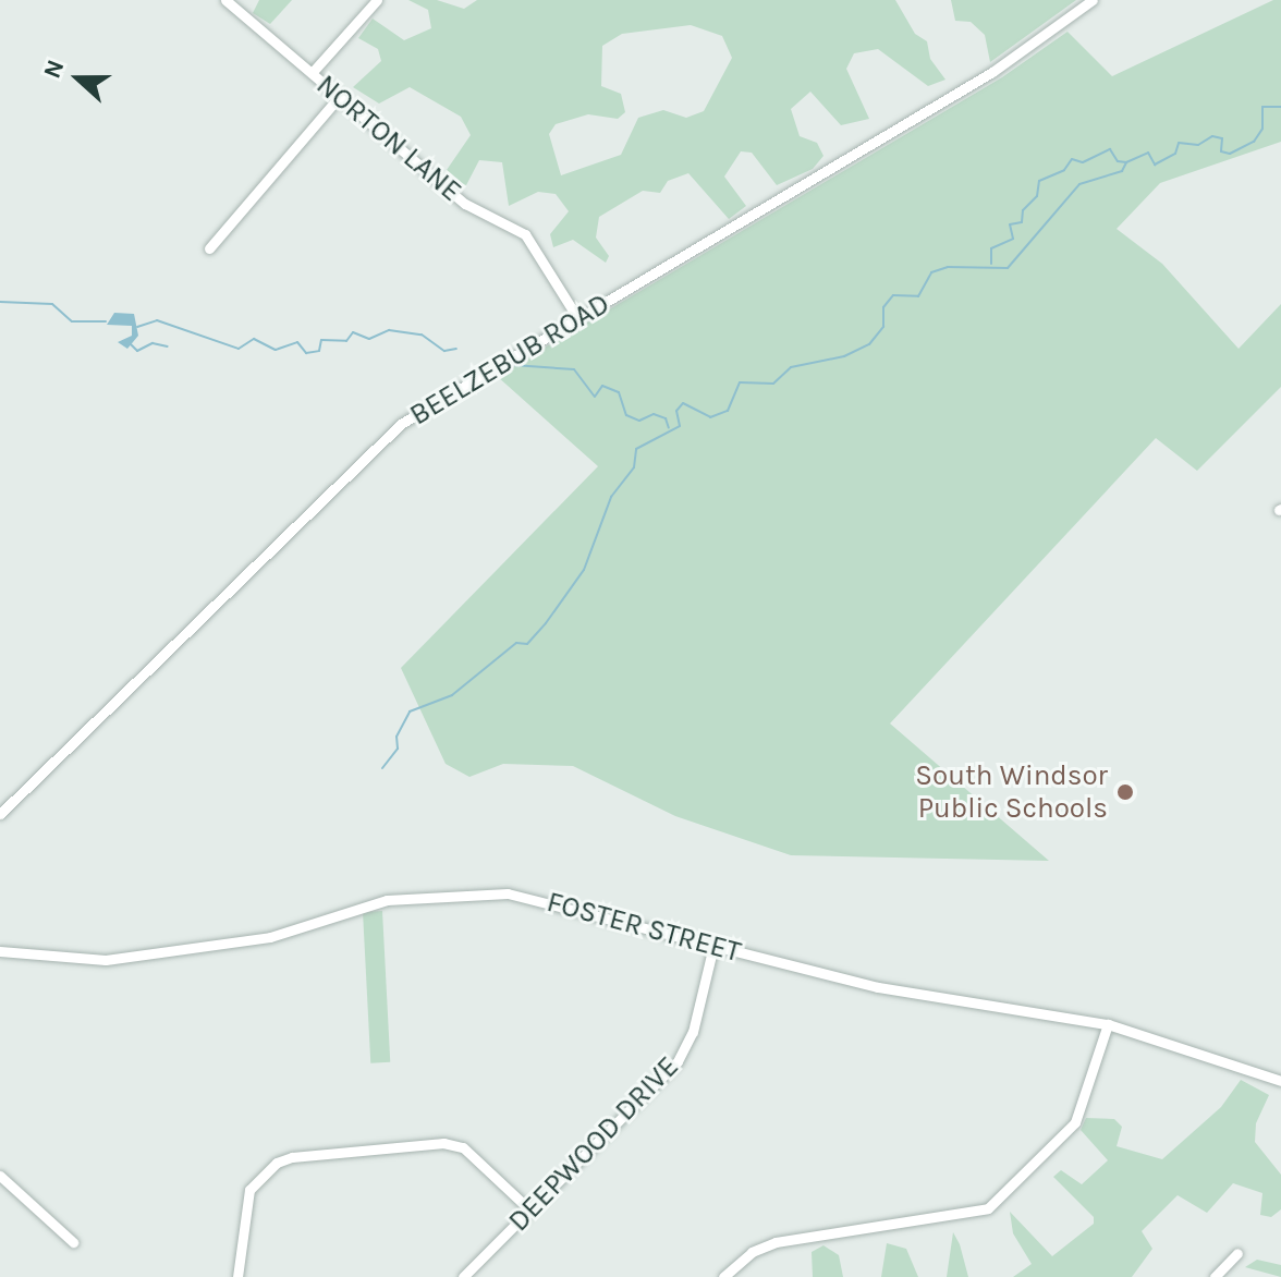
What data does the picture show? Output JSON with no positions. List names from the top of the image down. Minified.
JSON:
{"streets":{"street":["NORTON LANE","BEELZEBUB ROAD","FOSTER STREET","DEEPWOOD DRIVE"]},"crossings":[["NORTON LANE","BEELZEBUB ROAD"],["FOSTER STREET","DEEPWOOD DRIVE"]],"places":["South Windsor Public Schools"],"north":"left"}
